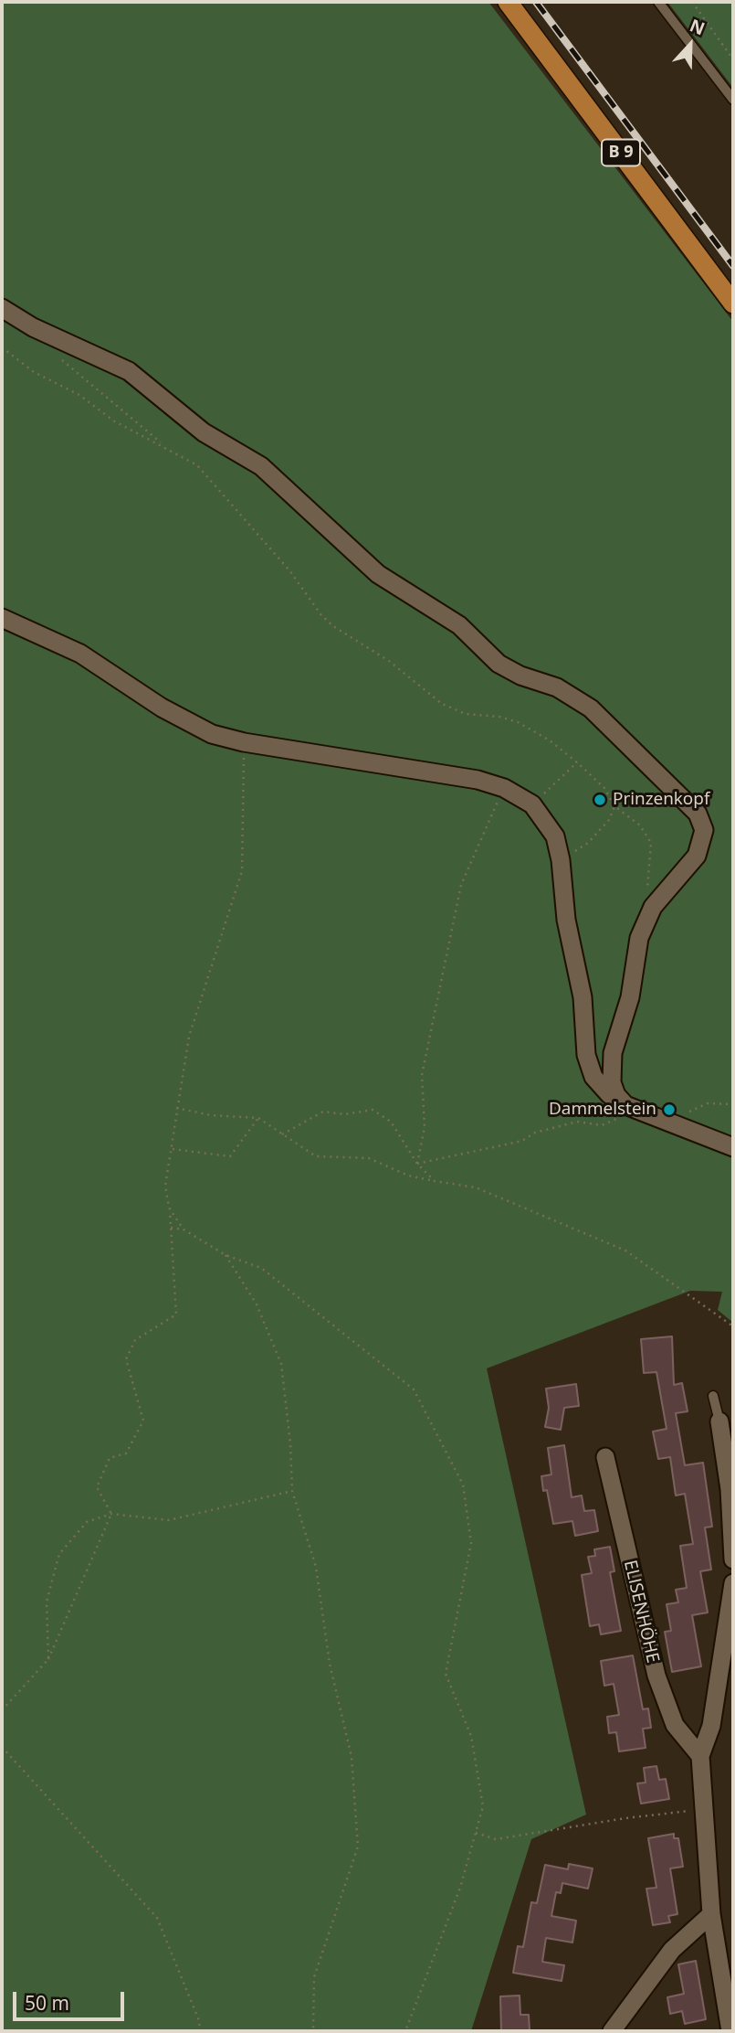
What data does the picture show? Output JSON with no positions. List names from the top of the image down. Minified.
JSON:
{"streets":{"main road":["B 9"],"street":["ELISENHÖHE"]},"places":["Prinzenkopf","Dammelstein"],"scale_bar":"50 m","north":"top"}
